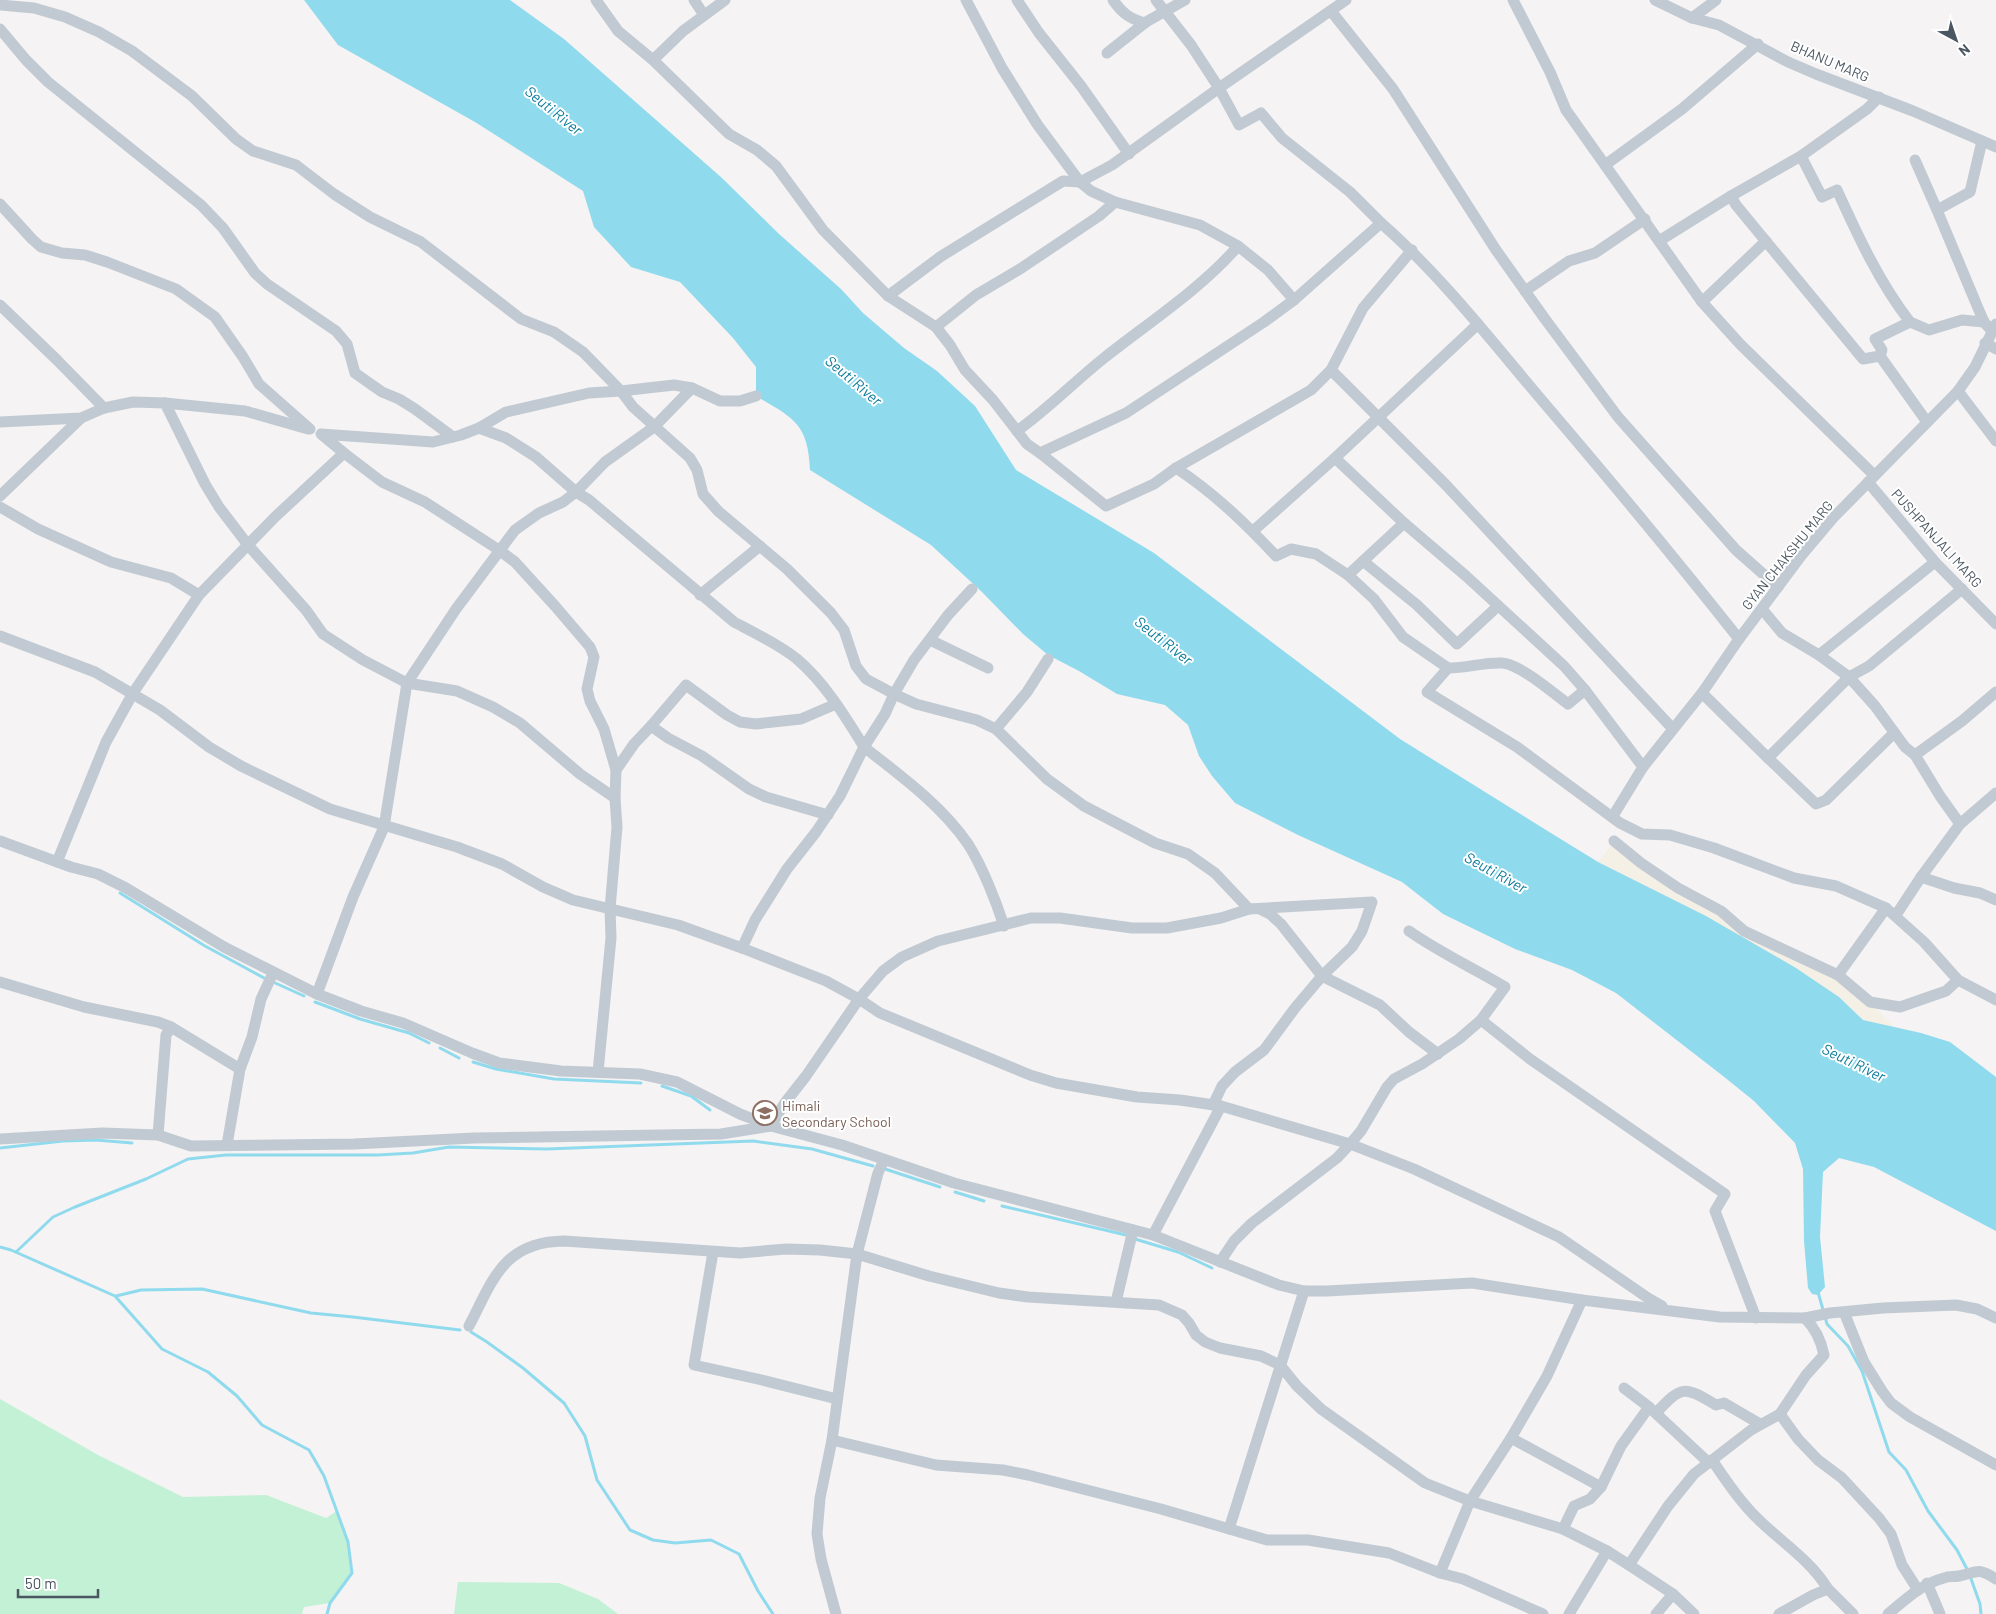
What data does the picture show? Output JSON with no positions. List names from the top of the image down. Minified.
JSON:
{"streets":{"street":["BHANU MARG","PUSHPANJALI MARG","GYAN CHAKSHU MARG"]},"crossings":[["PUSHPANJALI MARG","GYAN CHAKSHU MARG"]],"water":["Seuti River"],"places":{"school or university":["Himali Secondary School"]},"scale_bar":"50 m","north":"bottom right"}
